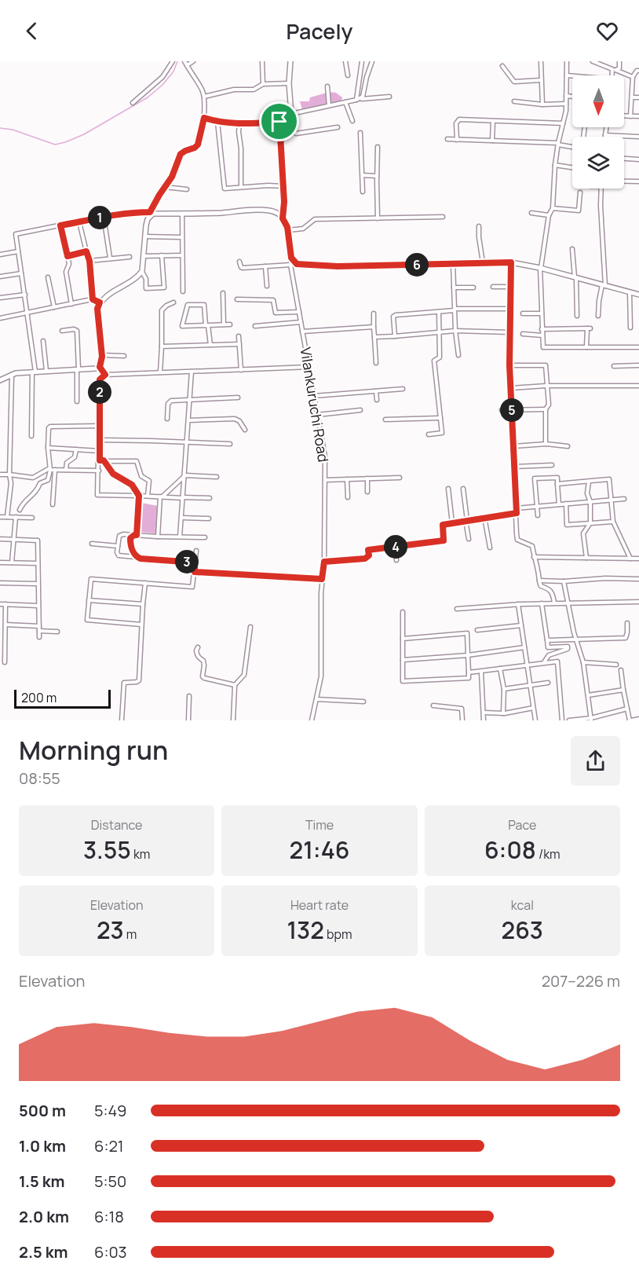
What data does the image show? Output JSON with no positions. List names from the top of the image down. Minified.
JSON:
{"streets":{"street":["Vilankuruchi Road"]},"scale_bar":"200 m","north":"bottom","page":{"header":"Pacely","pins":["1","6","2","5","4","3"],"scale":"200 m","heading":["Morning run","08:55"],"stats":[["Distance","3.55 km"],["Time","21:46"],["Pace","6:08 /km"],["Elevation","23 m"],["Heart rate","132 bpm"],["kcal","263"]],"chart":["Elevation","207–226 m"],"list":[{"name":"500 m","note":"5:49"},{"name":"1.0 km","note":"6:21"},{"name":"1.5 km","note":"5:50"},{"name":"2.0 km","note":"6:18"},{"name":"2.5 km","note":"6:03"}]}}
